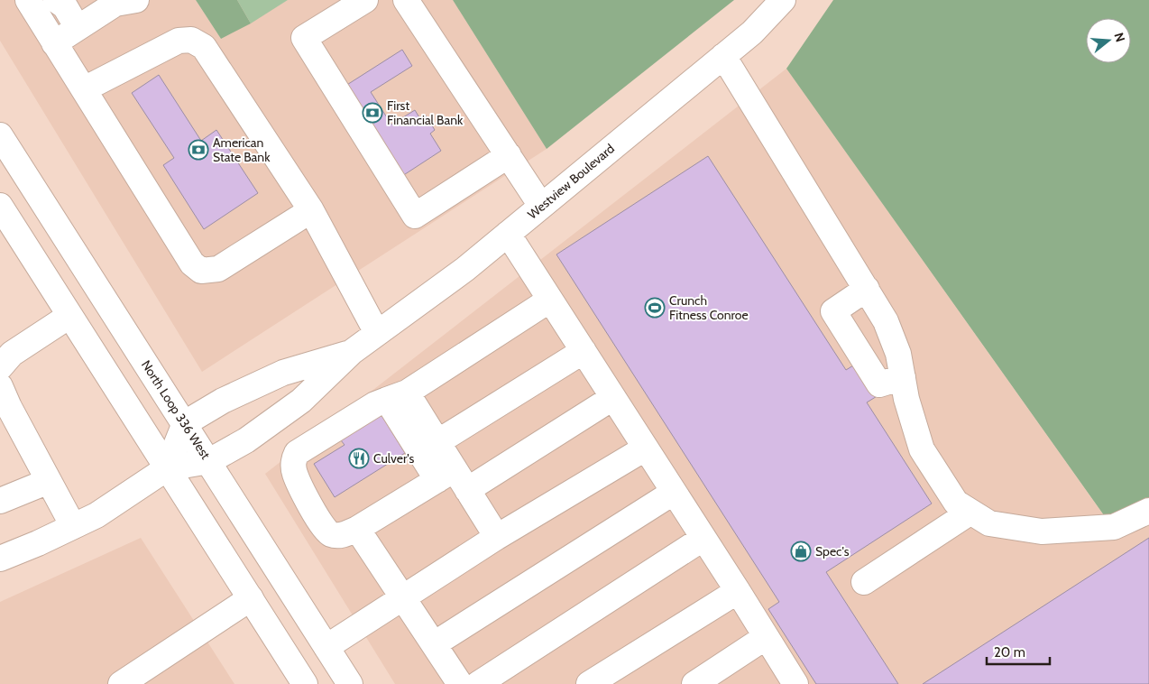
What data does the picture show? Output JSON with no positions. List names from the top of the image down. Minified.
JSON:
{"streets":{"main road":["Westview Boulevard","North Loop 336 West"]},"crossings":[["Westview Boulevard","North Loop 336 West"]],"places":{"bank":["First Financial Bank","American State Bank"],"sports":["Crunch Fitness Conroe"],"restaurant":["Culver's"],"shop":["Spec's"]},"scale_bar":"20 m","north":"right"}
